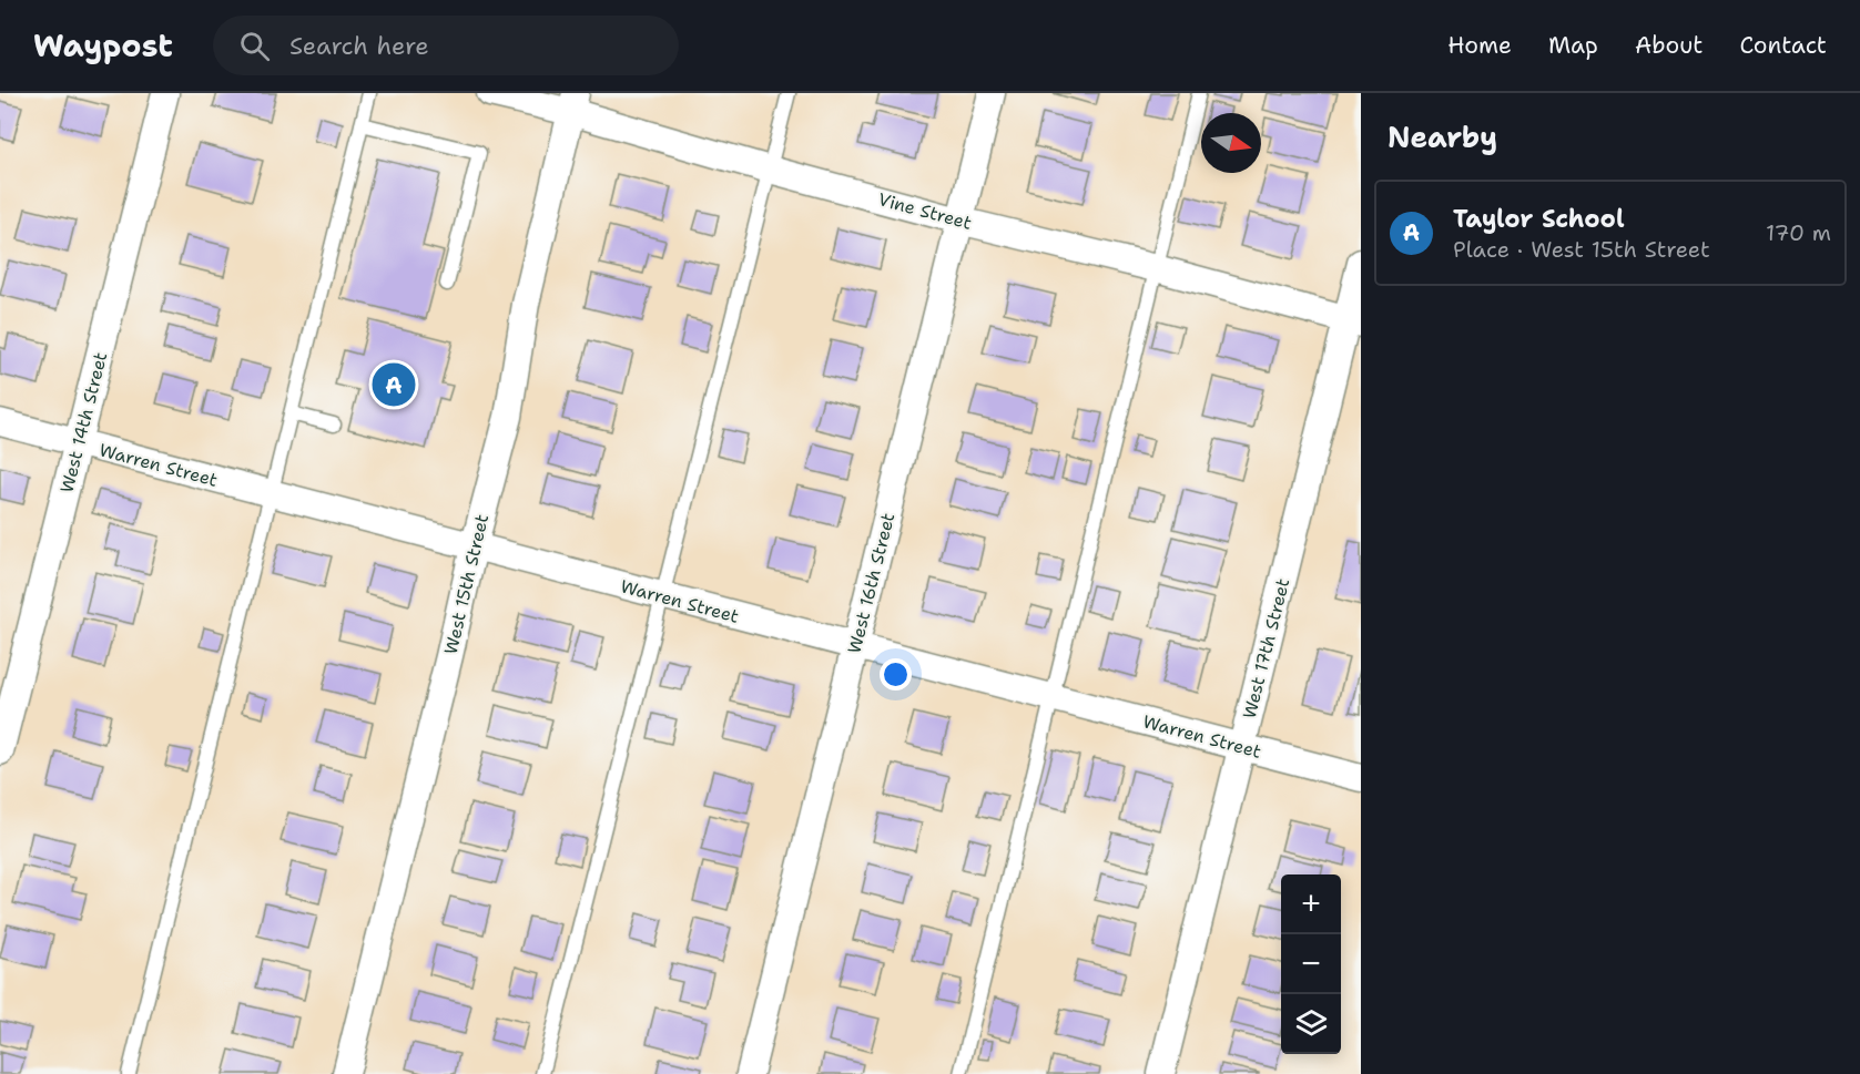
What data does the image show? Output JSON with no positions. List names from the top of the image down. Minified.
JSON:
{"streets":{"street":["Vine Street","West 14th Street","Warren Street","West 16th Street","West 15th Street","West 17th Street"]},"crossings":[["Vine Street","West 16th Street"],["Vine Street","West 15th Street"],["Vine Street","West 17th Street"],["West 14th Street","Warren Street"],["Warren Street","West 16th Street"],["Warren Street","West 15th Street"],["Warren Street","West 17th Street"]],"north":"right","page":{"header":"Waypost","search":"Search here","nav":["Home","Map","About","Contact"],"heading":"Nearby","list":[{"mark":"A","name":"Taylor School","note":"Place · West 15th Street","value":"170 m"}],"pins":"A","map_buttons":["+","−"]}}
